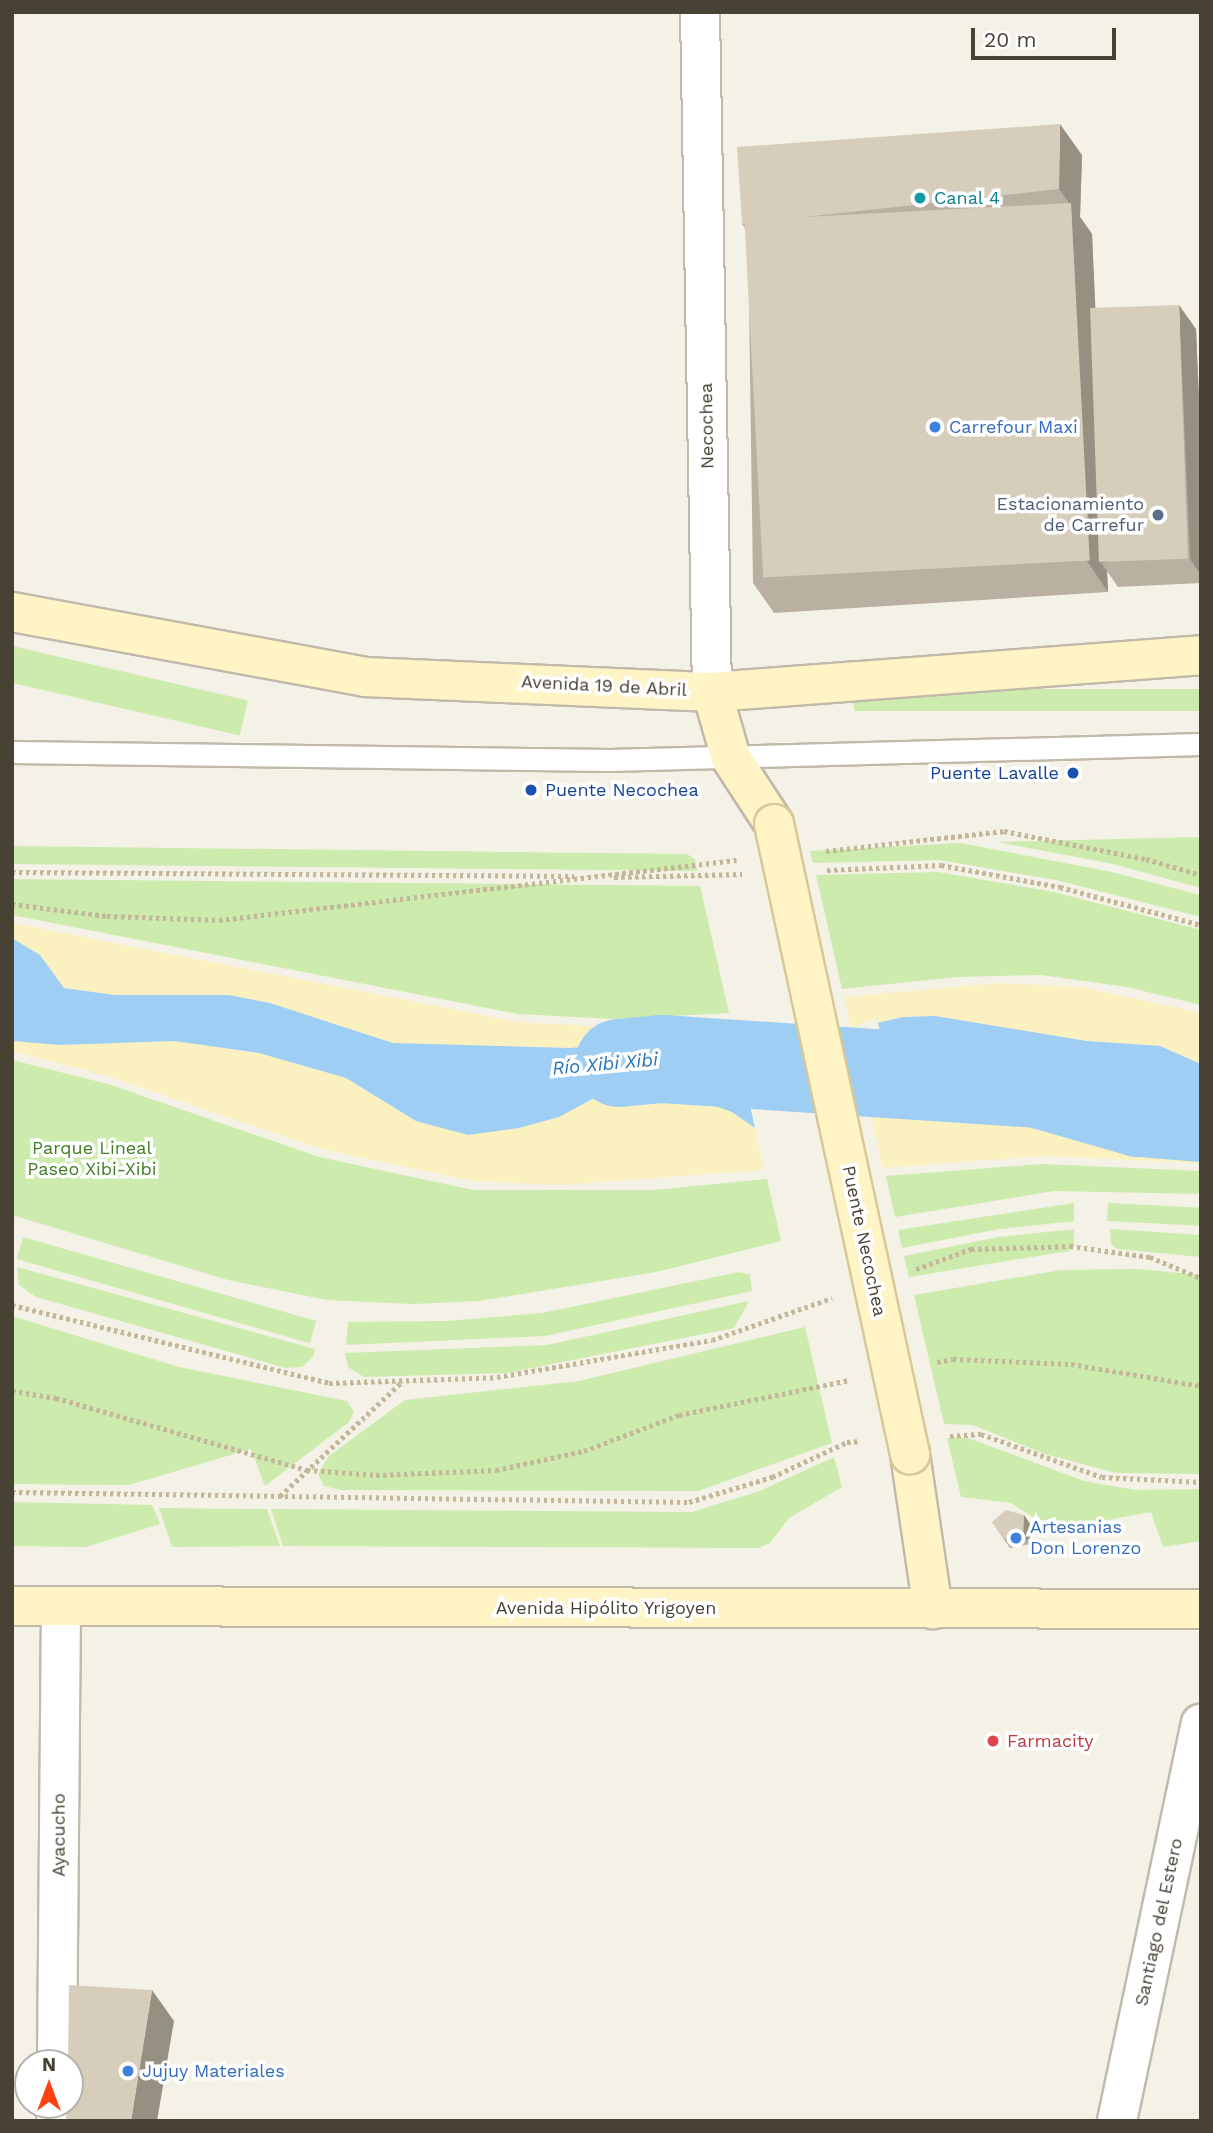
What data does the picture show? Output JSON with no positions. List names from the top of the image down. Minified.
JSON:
{"streets":{"main road":["Necochea","Avenida 19 de Abril","Puente Necochea","Avenida Hipólito Yrigoyen"],"street":["Ayacucho","Santiago del Estero"]},"crossings":[["Necochea","Avenida 19 de Abril"],["Necochea","Puente Necochea"],["Puente Necochea","Avenida Hipólito Yrigoyen"],["Avenida Hipólito Yrigoyen","Ayacucho"]],"water":["Río Xibi Xibi"],"parks":["Parque Lineal Paseo Xibi-Xibi"],"places":["Canal 4","Carrefour Maxi","Estacionamiento de Carrefur","Puente Lavalle","Puente Necochea","Artesanias Don Lorenzo","Farmacity","Jujuy Materiales"],"scale_bar":"20 m","north":"top"}
